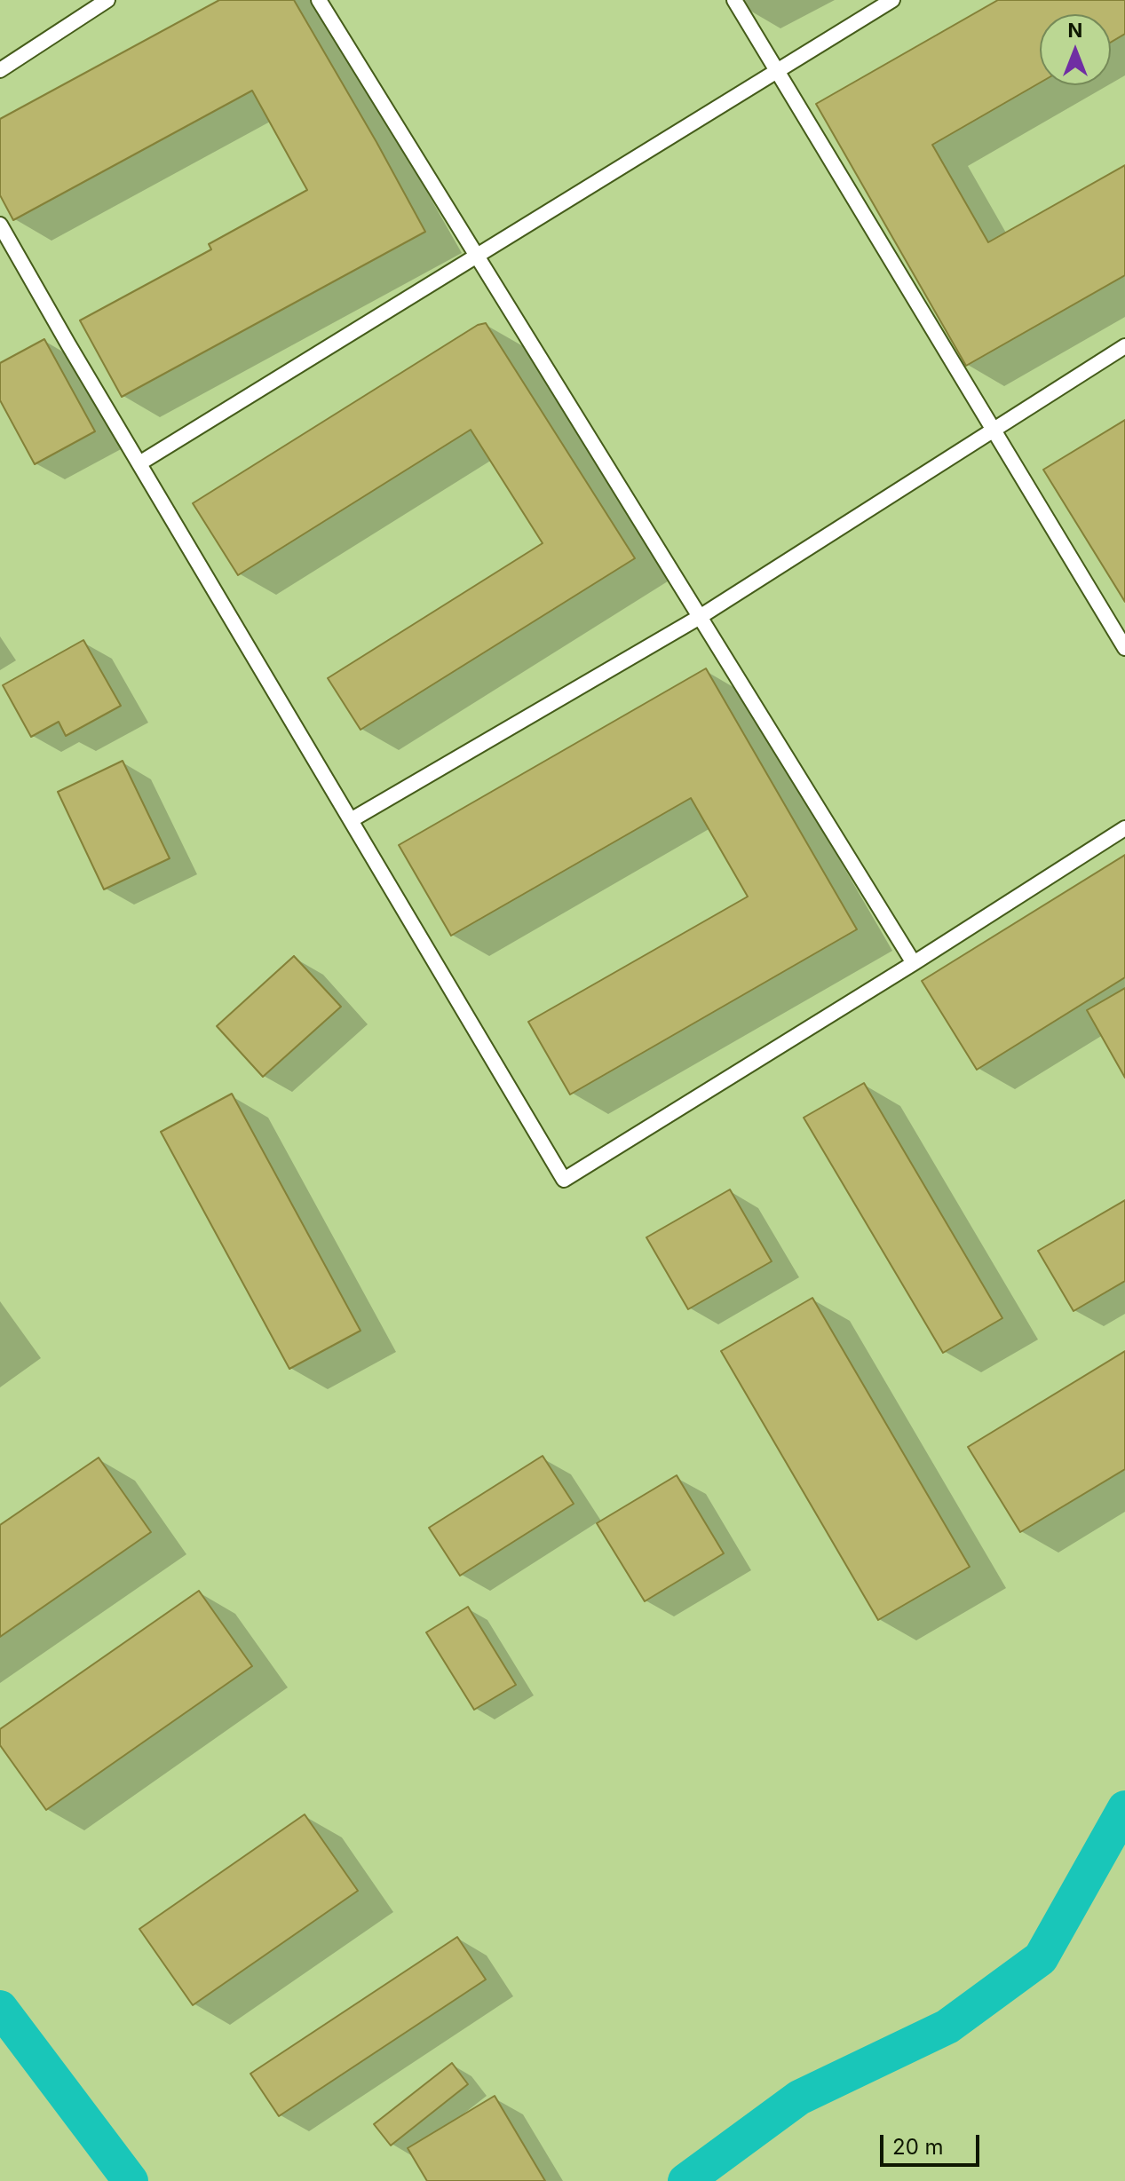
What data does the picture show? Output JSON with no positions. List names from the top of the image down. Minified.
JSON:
{"scale_bar":"20 m","north":"top"}
